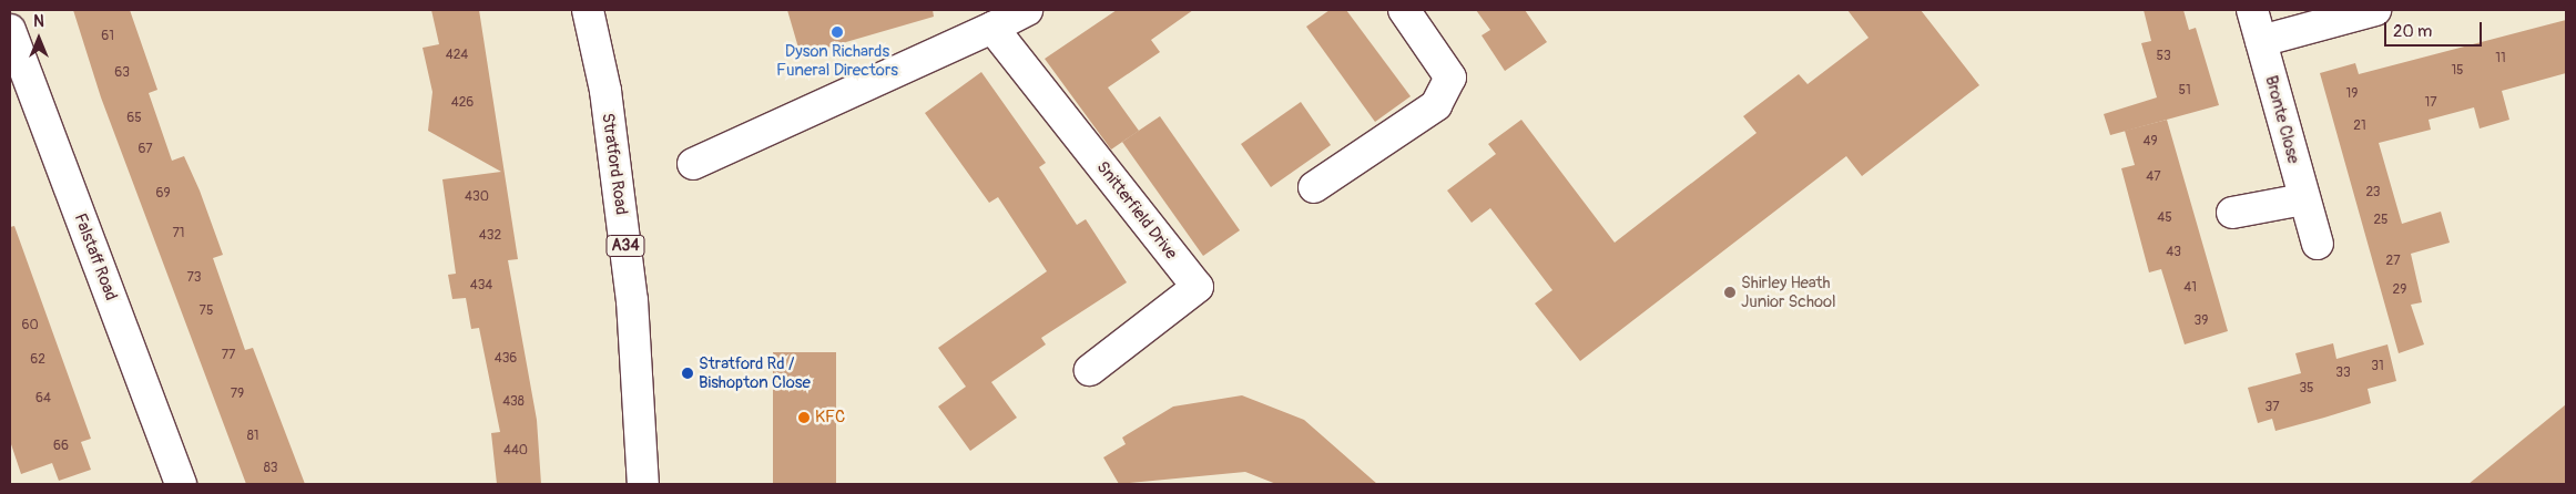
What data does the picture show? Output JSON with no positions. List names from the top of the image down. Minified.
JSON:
{"streets":{"main road":["Bronte Close","Stratford Road","Snitterfield Drive","A34","Falstaff Road"]},"places":["Dyson Richards Funeral Directors","Shirley Heath Junior School","Stratford Rd / Bishopton Close","KFC"],"house_numbers":["61","424","53","11","15","63","51","19","426","17","65","21","49","67","47","23","69","430","45","25","71","432","43","27","73","434","41","29","75","39","60","77","436","62","31","33","35","79","64","438","37","81","66","440","83"],"scale_bar":"20 m","north":"top"}
